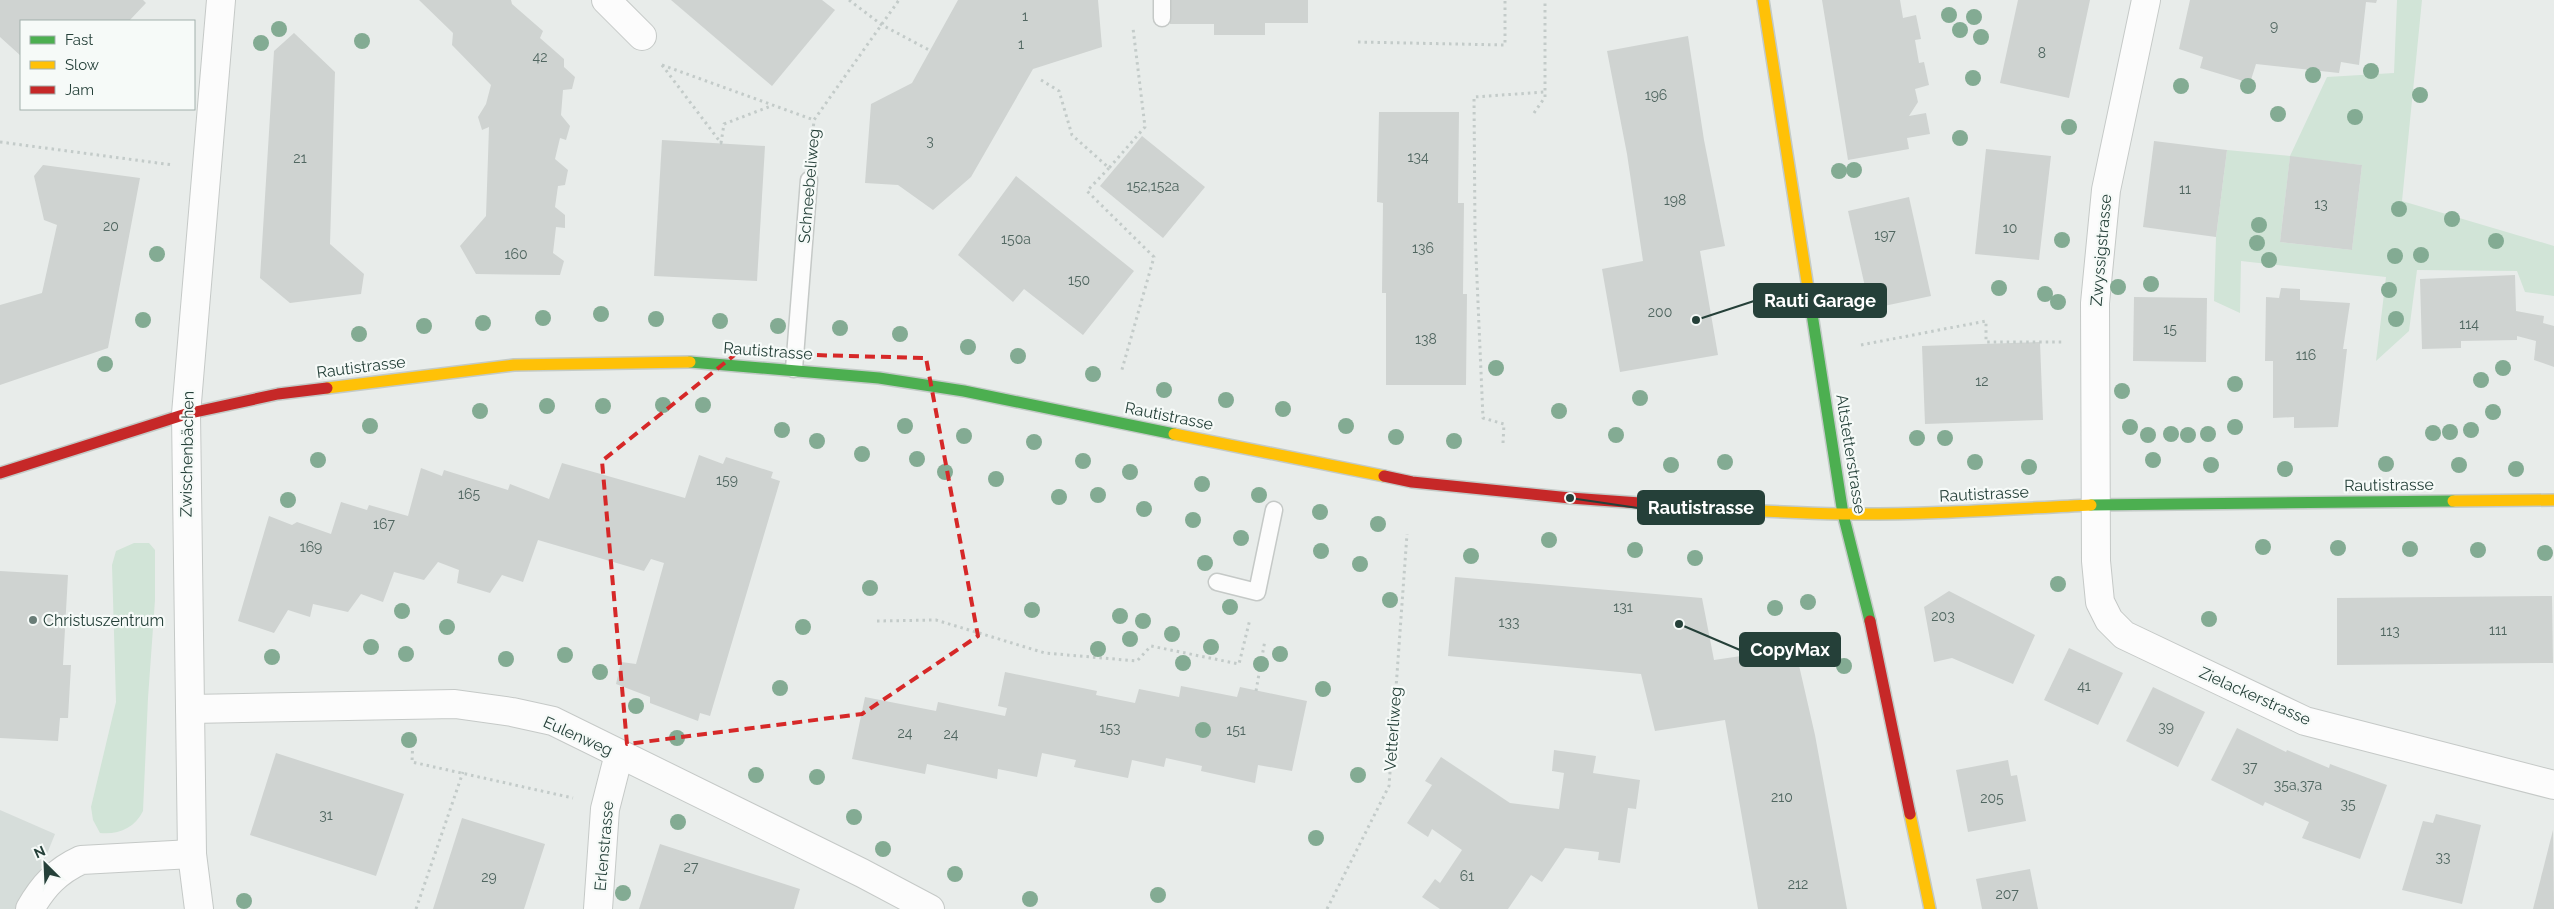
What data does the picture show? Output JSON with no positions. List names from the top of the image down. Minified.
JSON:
{"streets":{"street":["Zwyssigstrasse","Rautistrasse","Zwischenbächen","Altstetterstrasse","Zielackerstrasse","Eulenweg","Erlenstrasse"],"lane":["Schneebeliweg"],"path":["Vetterliweg"]},"crossings":[["Schneebeliweg","Rautistrasse"],["Zwyssigstrasse","Rautistrasse"],["Zwyssigstrasse","Zielackerstrasse"],["Rautistrasse","Zwischenbächen"],["Rautistrasse","Altstetterstrasse"],["Rautistrasse","Zielackerstrasse"],["Zwischenbächen","Eulenweg"],["Eulenweg","Erlenstrasse"]],"places":["Rauti Garage","Rautistrasse","Christuszentrum","CopyMax"],"house_numbers":["1","9","1","8","42","196","3","134","21","152,152a","11","198","13","20","10","197","150a","136","160","150","200","114","15","138","116","12","159","165","167","169","131","203","133","111","113","41","39","153","151","24","24","37","35a,37a","210","205","35","31","33","27","61","29","212","207"],"legend":["Fast","Slow","Jam"],"north":"top left"}
